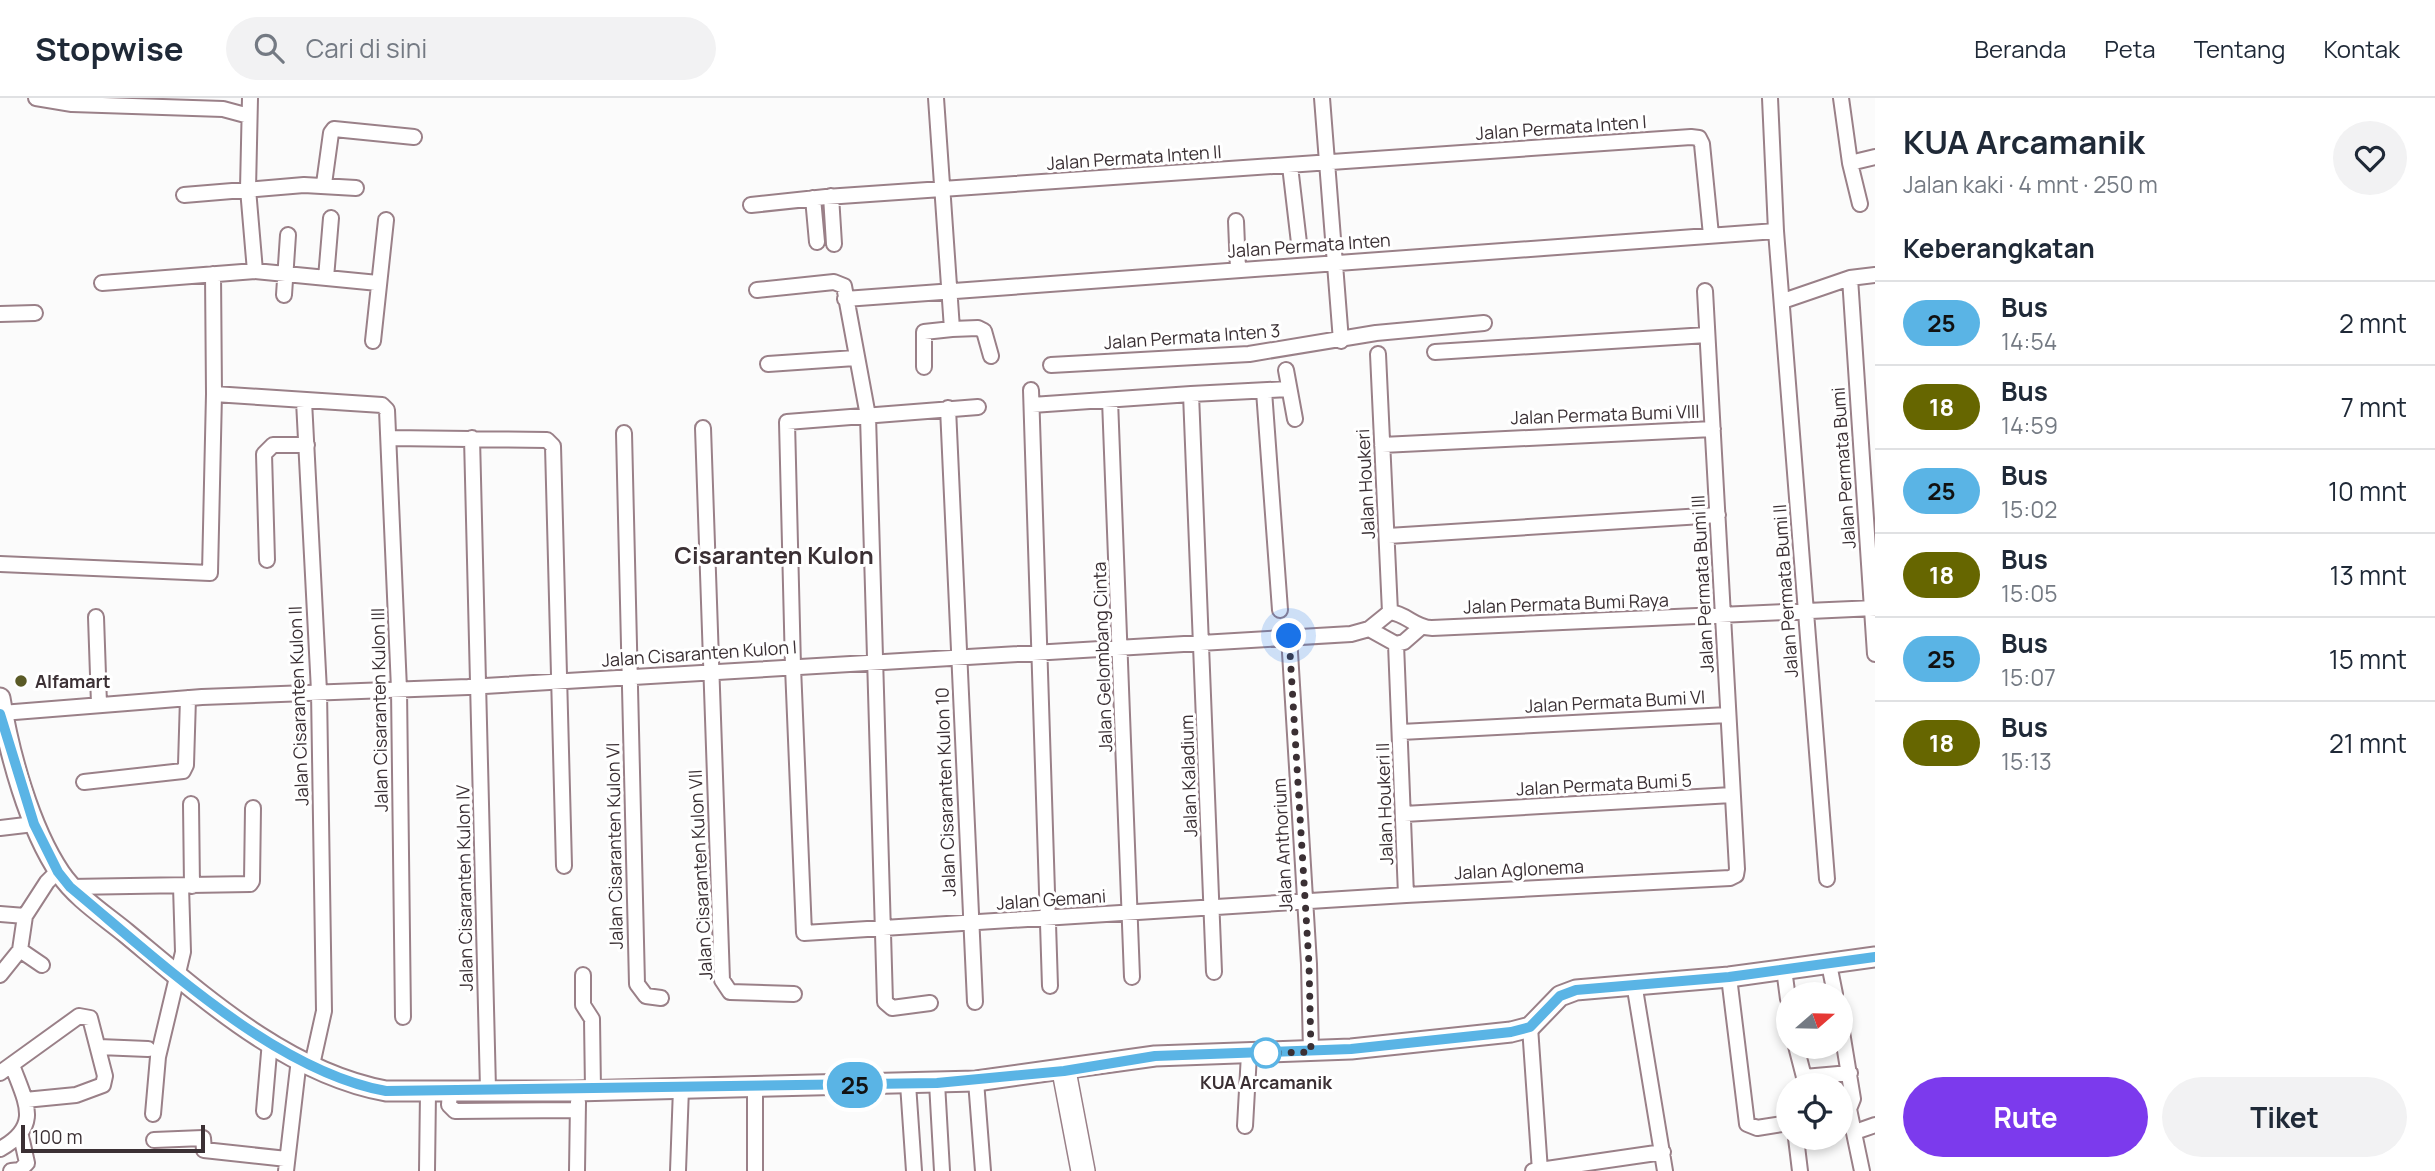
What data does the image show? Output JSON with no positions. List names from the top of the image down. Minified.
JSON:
{"streets":{"street":["Jalan Permata Inten I","Jalan Permata Inten II","Jalan Permata Inten","Jalan Permata Inten 3","Jalan Permata Bumi VIII","Jalan Permata Bumi","Jalan Houkeri","Jalan Permata Bumi III","Jalan Permata Bumi II","Jalan Permata Bumi Raya","Jalan Cisaranten Kulon I","Jalan Gelombang Cinta","Jalan Permata Bumi VI","Jalan Cisaranten Kulon II","Jalan Cisaranten Kulon III","Jalan Kaladium","Jalan Permata Bumi 5","Jalan Cisaranten Kulon 10","Jalan Houkeri II","Jalan Anthorium","Jalan Cisaranten Kulon VI","Jalan Aglonema","Jalan Cisaranten Kulon VII","Jalan Cisaranten Kulon IV","Jalan Gemani"]},"crossings":[["Jalan Permata Inten I","Jalan Permata Inten II"],["Jalan Permata Inten I","Jalan Permata Inten"],["Jalan Permata Inten","Jalan Permata Bumi II"],["Jalan Permata Bumi VIII","Jalan Houkeri"],["Jalan Permata Bumi VIII","Jalan Permata Bumi III"],["Jalan Permata Bumi","Jalan Permata Bumi Raya"],["Jalan Houkeri","Jalan Cisaranten Kulon I"],["Jalan Permata Bumi III","Jalan Permata Bumi Raya"],["Jalan Permata Bumi III","Jalan Permata Bumi VI"],["Jalan Permata Bumi III","Jalan Permata Bumi 5"],["Jalan Permata Bumi III","Jalan Aglonema"],["Jalan Permata Bumi II","Jalan Permata Bumi Raya"],["Jalan Cisaranten Kulon I","Jalan Gelombang Cinta"],["Jalan Cisaranten Kulon I","Jalan Cisaranten Kulon II"],["Jalan Cisaranten Kulon I","Jalan Cisaranten Kulon III"],["Jalan Cisaranten Kulon I","Jalan Kaladium"],["Jalan Cisaranten Kulon I","Jalan Cisaranten Kulon 10"],["Jalan Cisaranten Kulon I","Jalan Anthorium"],["Jalan Cisaranten Kulon I","Jalan Cisaranten Kulon VI"],["Jalan Cisaranten Kulon I","Jalan Cisaranten Kulon VII"],["Jalan Cisaranten Kulon I","Jalan Cisaranten Kulon IV"],["Jalan Cisaranten Kulon I","Jalan Gemani"],["Jalan Gelombang Cinta","Jalan Gemani"],["Jalan Permata Bumi VI","Jalan Houkeri II"],["Jalan Cisaranten Kulon II","Jalan Cisaranten Kulon III"],["Jalan Kaladium","Jalan Gemani"],["Jalan Permata Bumi 5","Jalan Houkeri II"],["Jalan Cisaranten Kulon 10","Jalan Gemani"],["Jalan Houkeri II","Jalan Aglonema"],["Jalan Anthorium","Jalan Aglonema"],["Jalan Anthorium","Jalan Gemani"],["Jalan Aglonema","Jalan Gemani"]],"districts":["Cisaranten Kulon"],"places":["Alfamart","KUA Arcamanik"],"lines":["bus line 25"],"scale_bar":"100 m","north":"right","page":{"header":"Stopwise","search":"Cari di sini","nav":["Beranda","Peta","Tentang","Kontak"],"on_map":"25","heading":[["KUA Arcamanik","Jalan kaki · 4 mnt · 250 m"],"Keberangkatan"],"list":[{"mark":"25","name":"Bus","note":"14:54","value":"2 mnt"},{"mark":"18","name":"Bus","note":"14:59","value":"7 mnt"},{"mark":"25","name":"Bus","note":"15:02","value":"10 mnt"},{"mark":"18","name":"Bus","note":"15:05","value":"13 mnt"},{"mark":"25","name":"Bus","note":"15:07","value":"15 mnt"},{"mark":"18","name":"Bus","note":"15:13","value":"21 mnt"}],"buttons":["Rute","Tiket"],"scale":"100 m"}}
